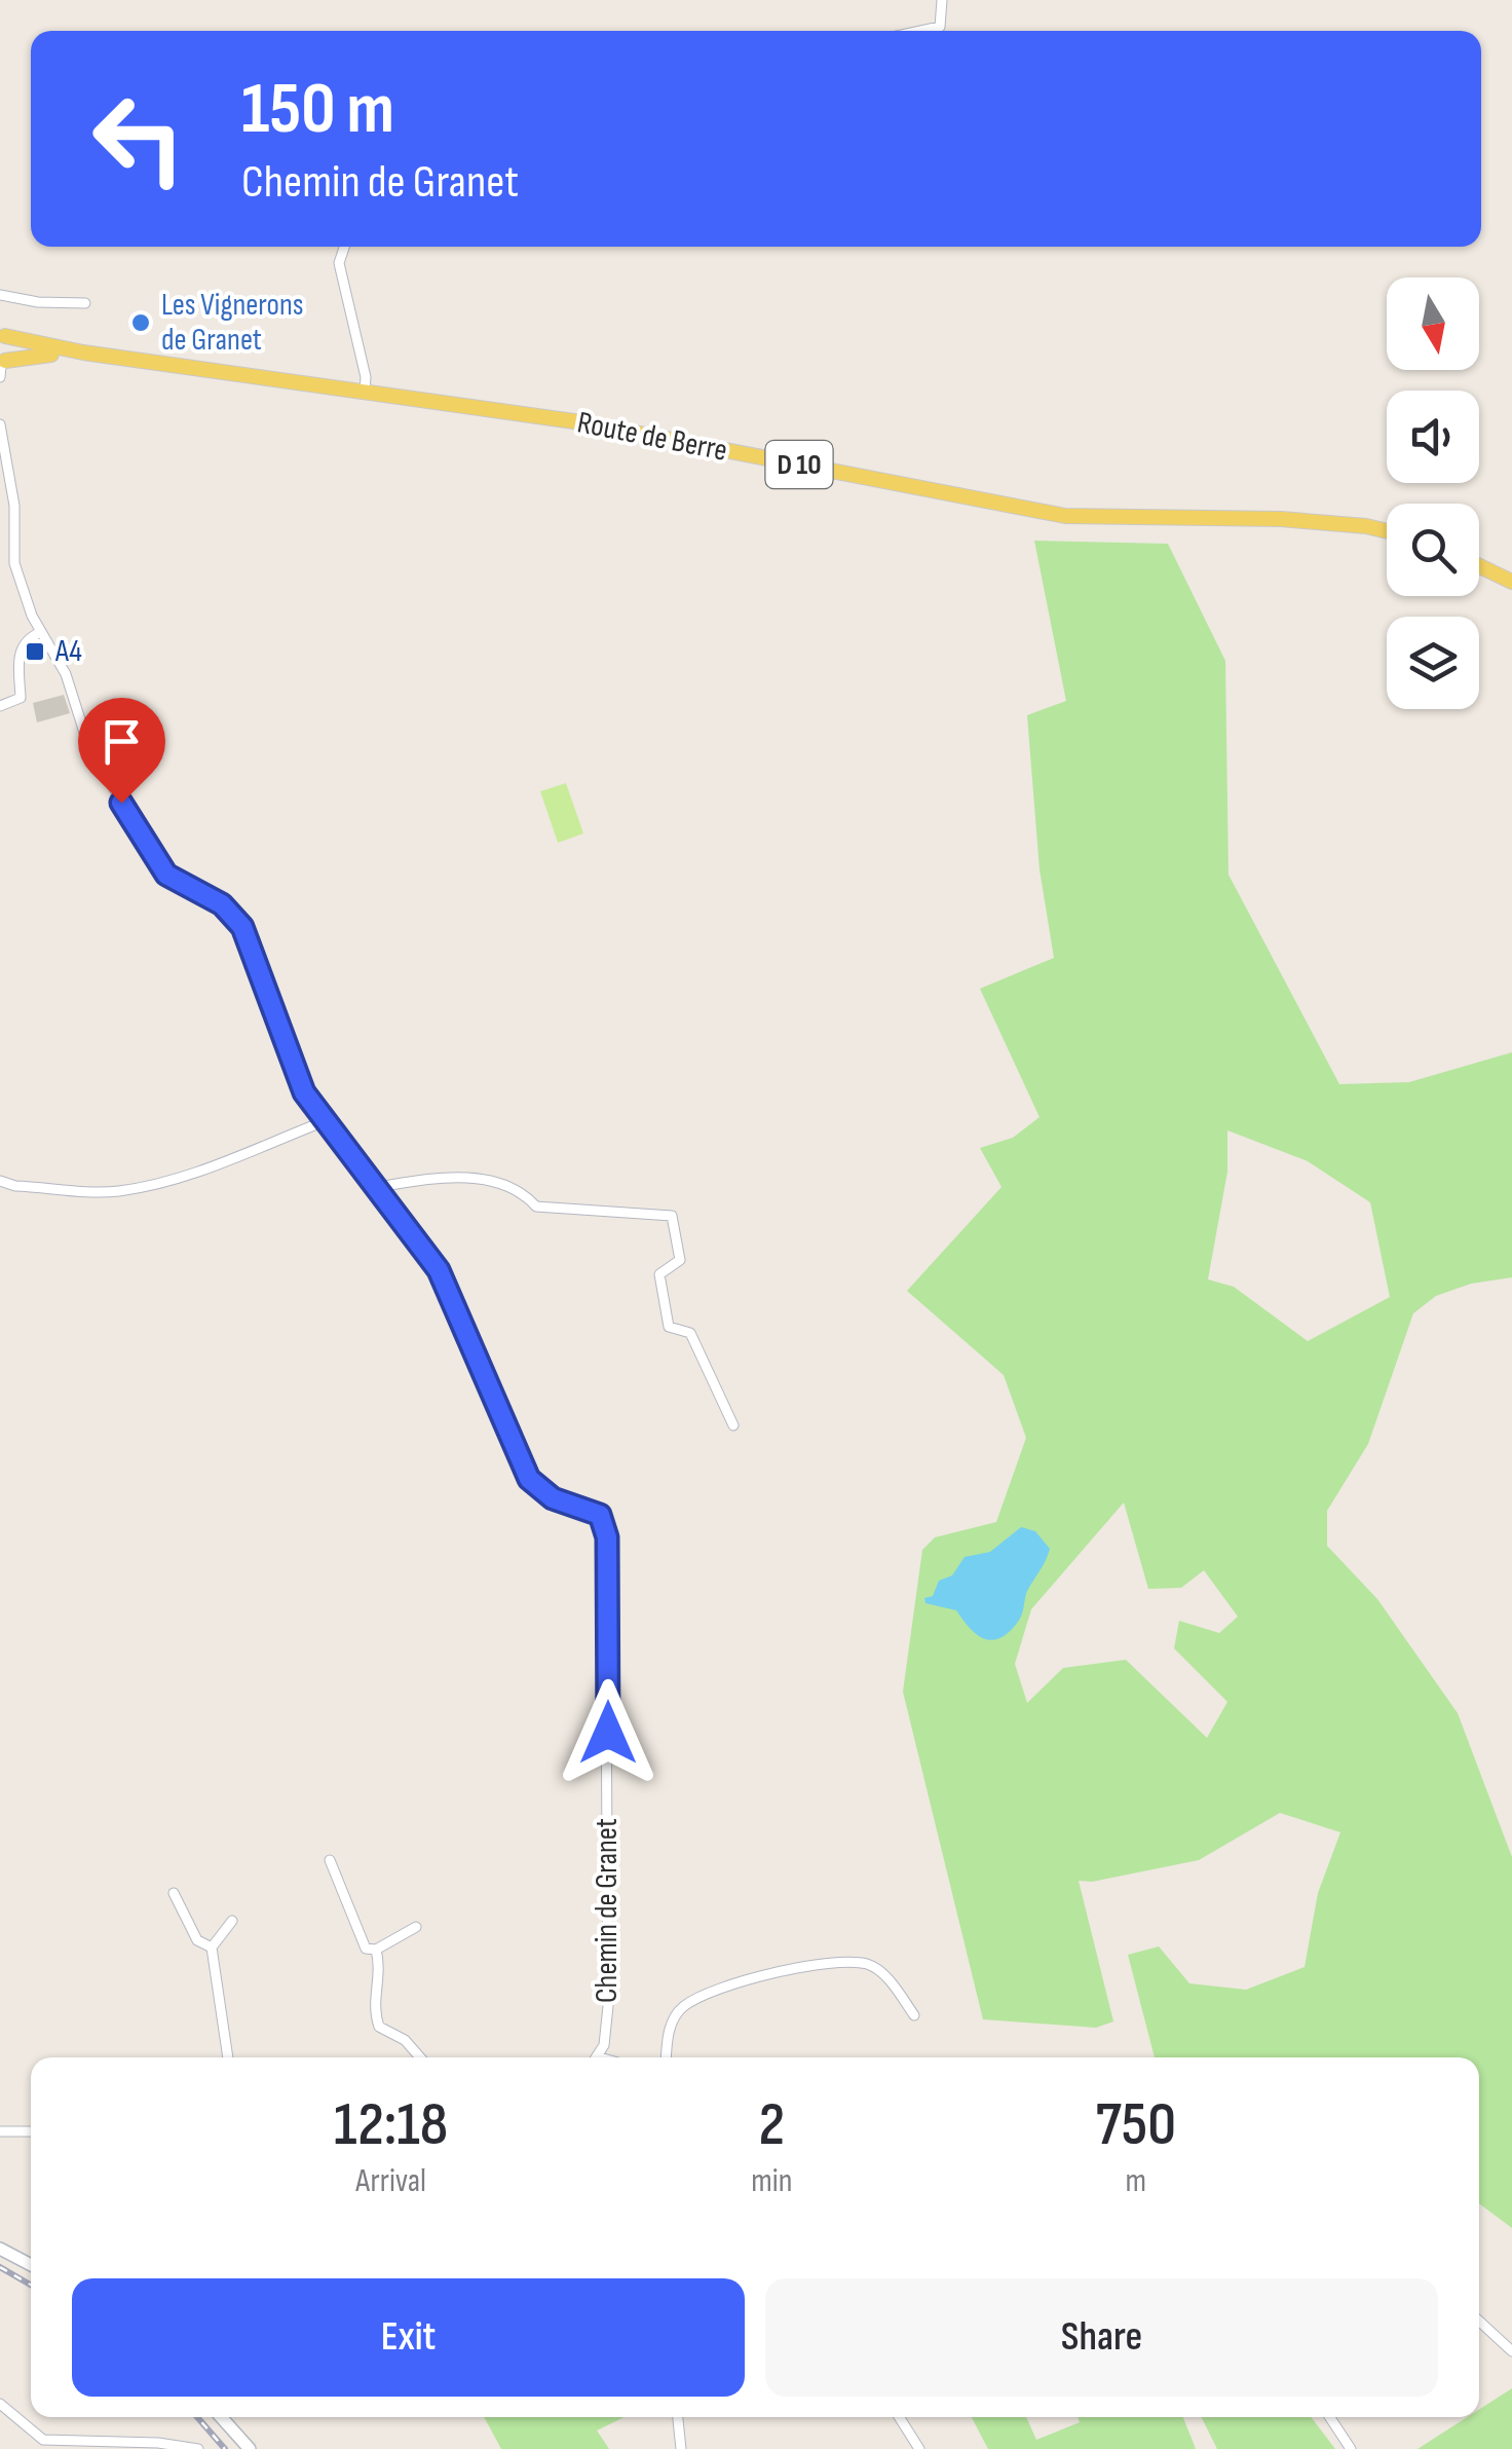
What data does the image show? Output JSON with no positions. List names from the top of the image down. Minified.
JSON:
{"streets":{"main road":["Route de Berre","D 10"],"street":["Chemin de Granet"]},"places":{"other":["Les Vignerons de Granet"],"transit":["A4"]},"north":"bottom","page":{"turn":["150 m","Chemin de Granet"],"eta":["12:18","Arrival","2","min","750","m"],"buttons":["Exit","Share"]}}
